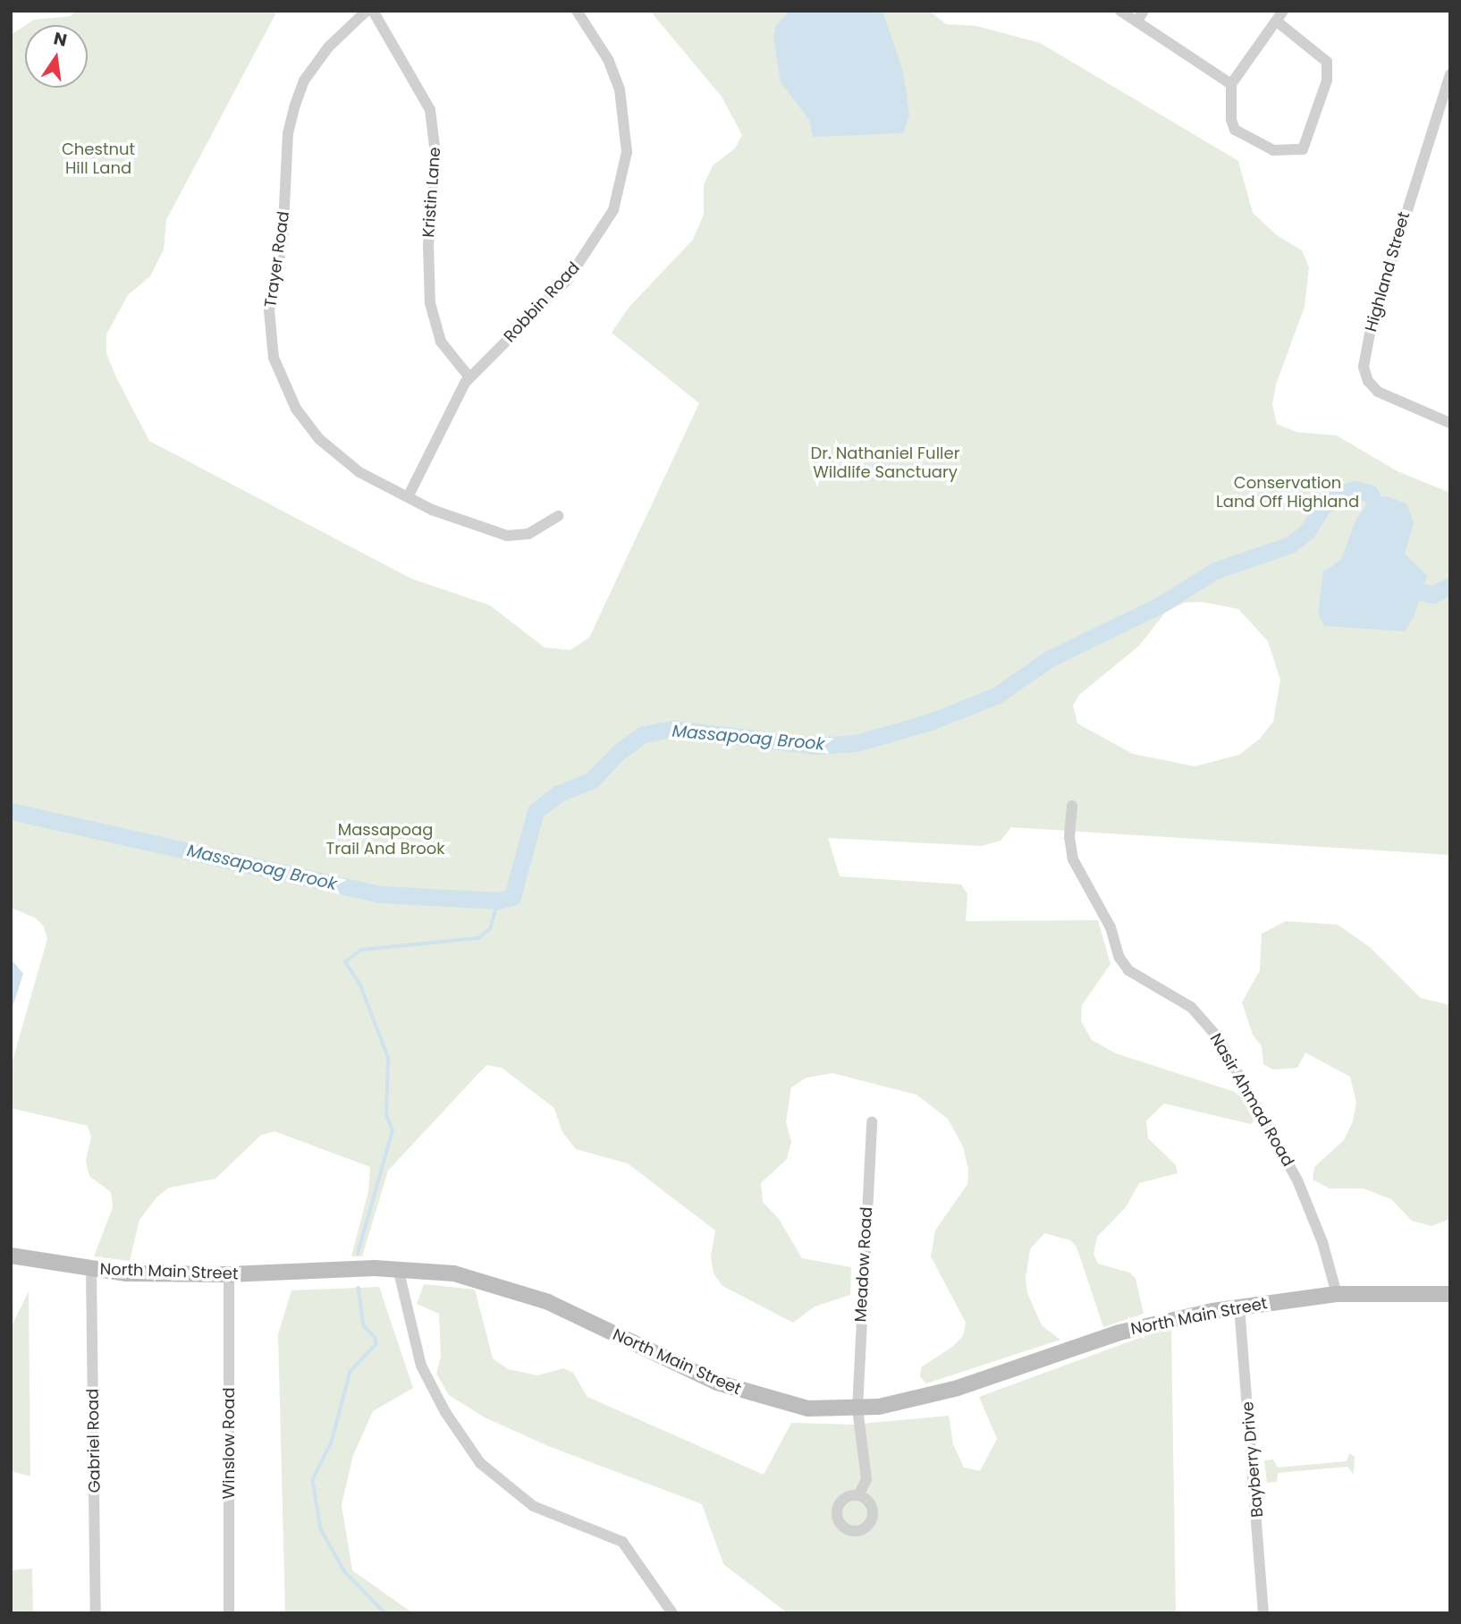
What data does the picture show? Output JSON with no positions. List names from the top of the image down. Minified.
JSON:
{"streets":{"main road":["North Main Street"],"street":["Kristin Lane","Trayer Road","Highland Street","Robbin Road","Nasir Ahmad Road","Meadow Road","Gabriel Road","Winslow Road","Bayberry Drive"]},"crossings":[["Kristin Lane","Robbin Road"],["Trayer Road","Robbin Road"],["Nasir Ahmad Road","North Main Street"],["Meadow Road","North Main Street"],["North Main Street","Gabriel Road"],["North Main Street","Winslow Road"],["North Main Street","Bayberry Drive"]],"water":["Massapoag Brook"],"parks":["Chestnut Hill Land","Dr. Nathaniel Fuller Wildlife Sanctuary","Conservation Land Off Highland","Massapoag Trail And Brook"],"north":"top"}
